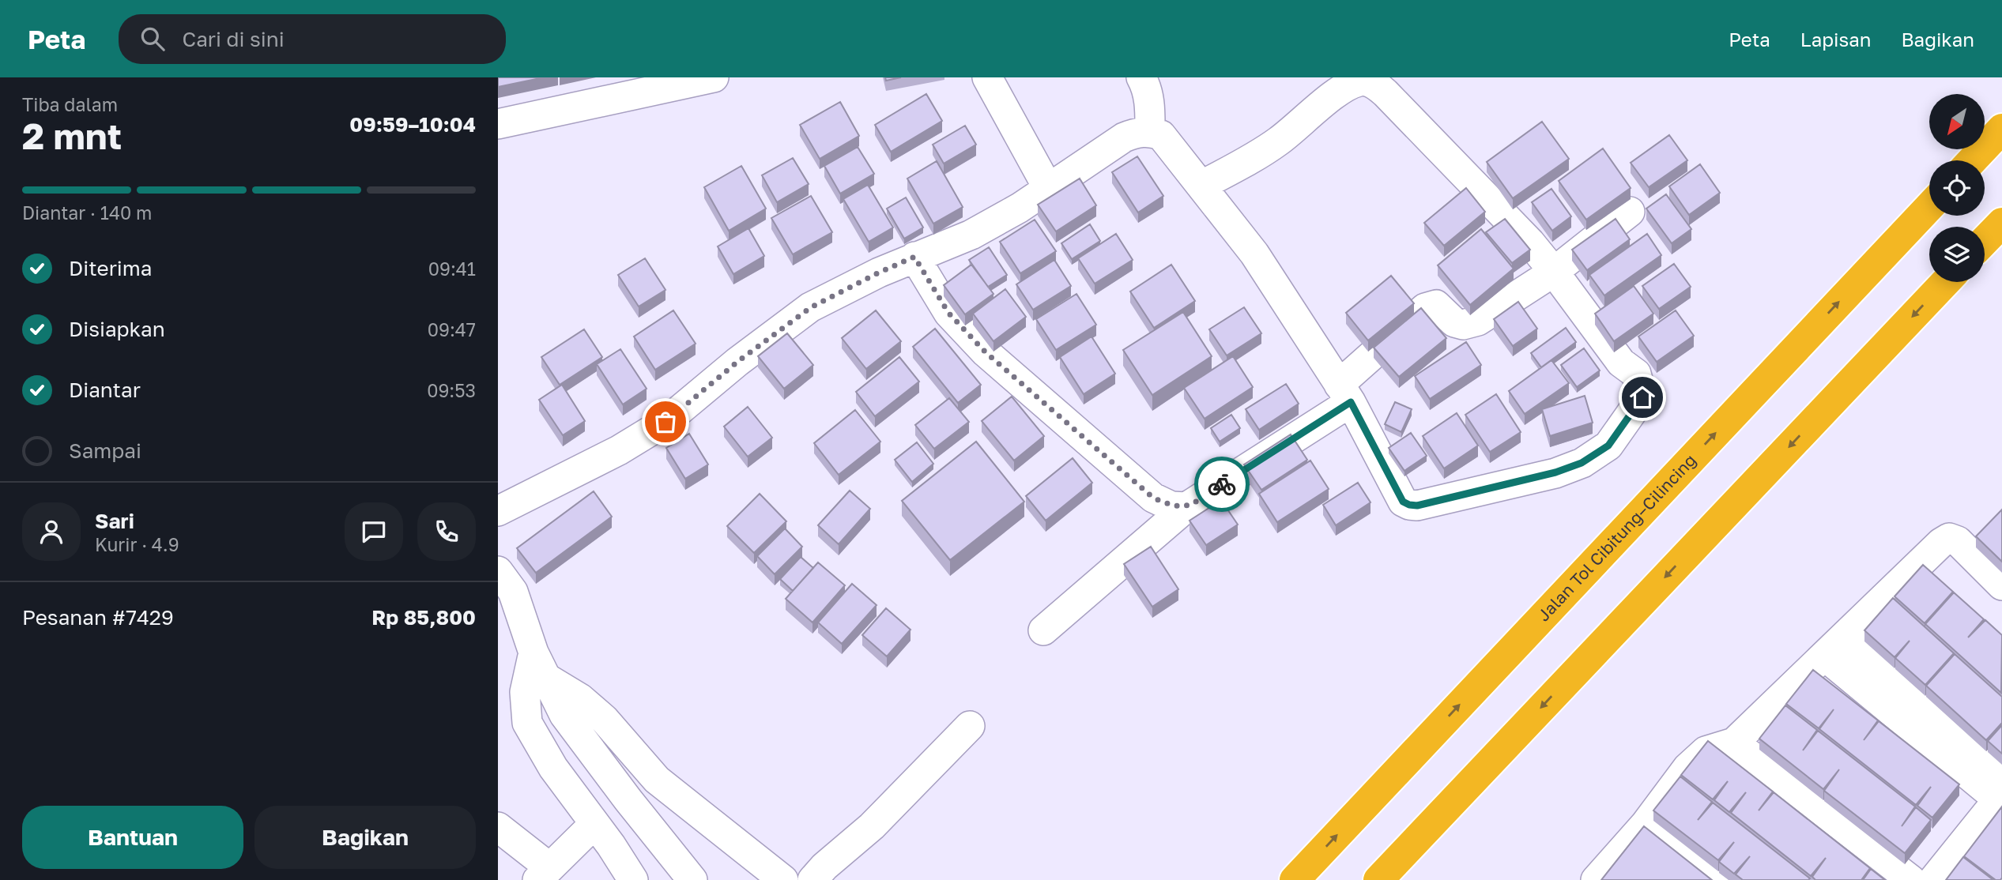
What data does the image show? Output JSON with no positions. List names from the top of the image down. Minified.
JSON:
{"streets":{"highway":["Jalan Tol Cibitung–Cilincing"]},"north":"bottom left","page":{"header":"Peta","search":"Cari di sini","nav":["Peta","Lapisan","Bagikan"],"heading":["2 mnt","Tiba dalam","09:59–10:04"],"panel":["Sari","Kurir · 4.9","Pesanan #7429","Rp 85,800"],"bar":"Diantar · 140 m","list":[["Diterima","09:41"],["Disiapkan","09:47"],["Diantar","09:53"],"Sampai"],"buttons":["Bantuan","Bagikan"]}}
